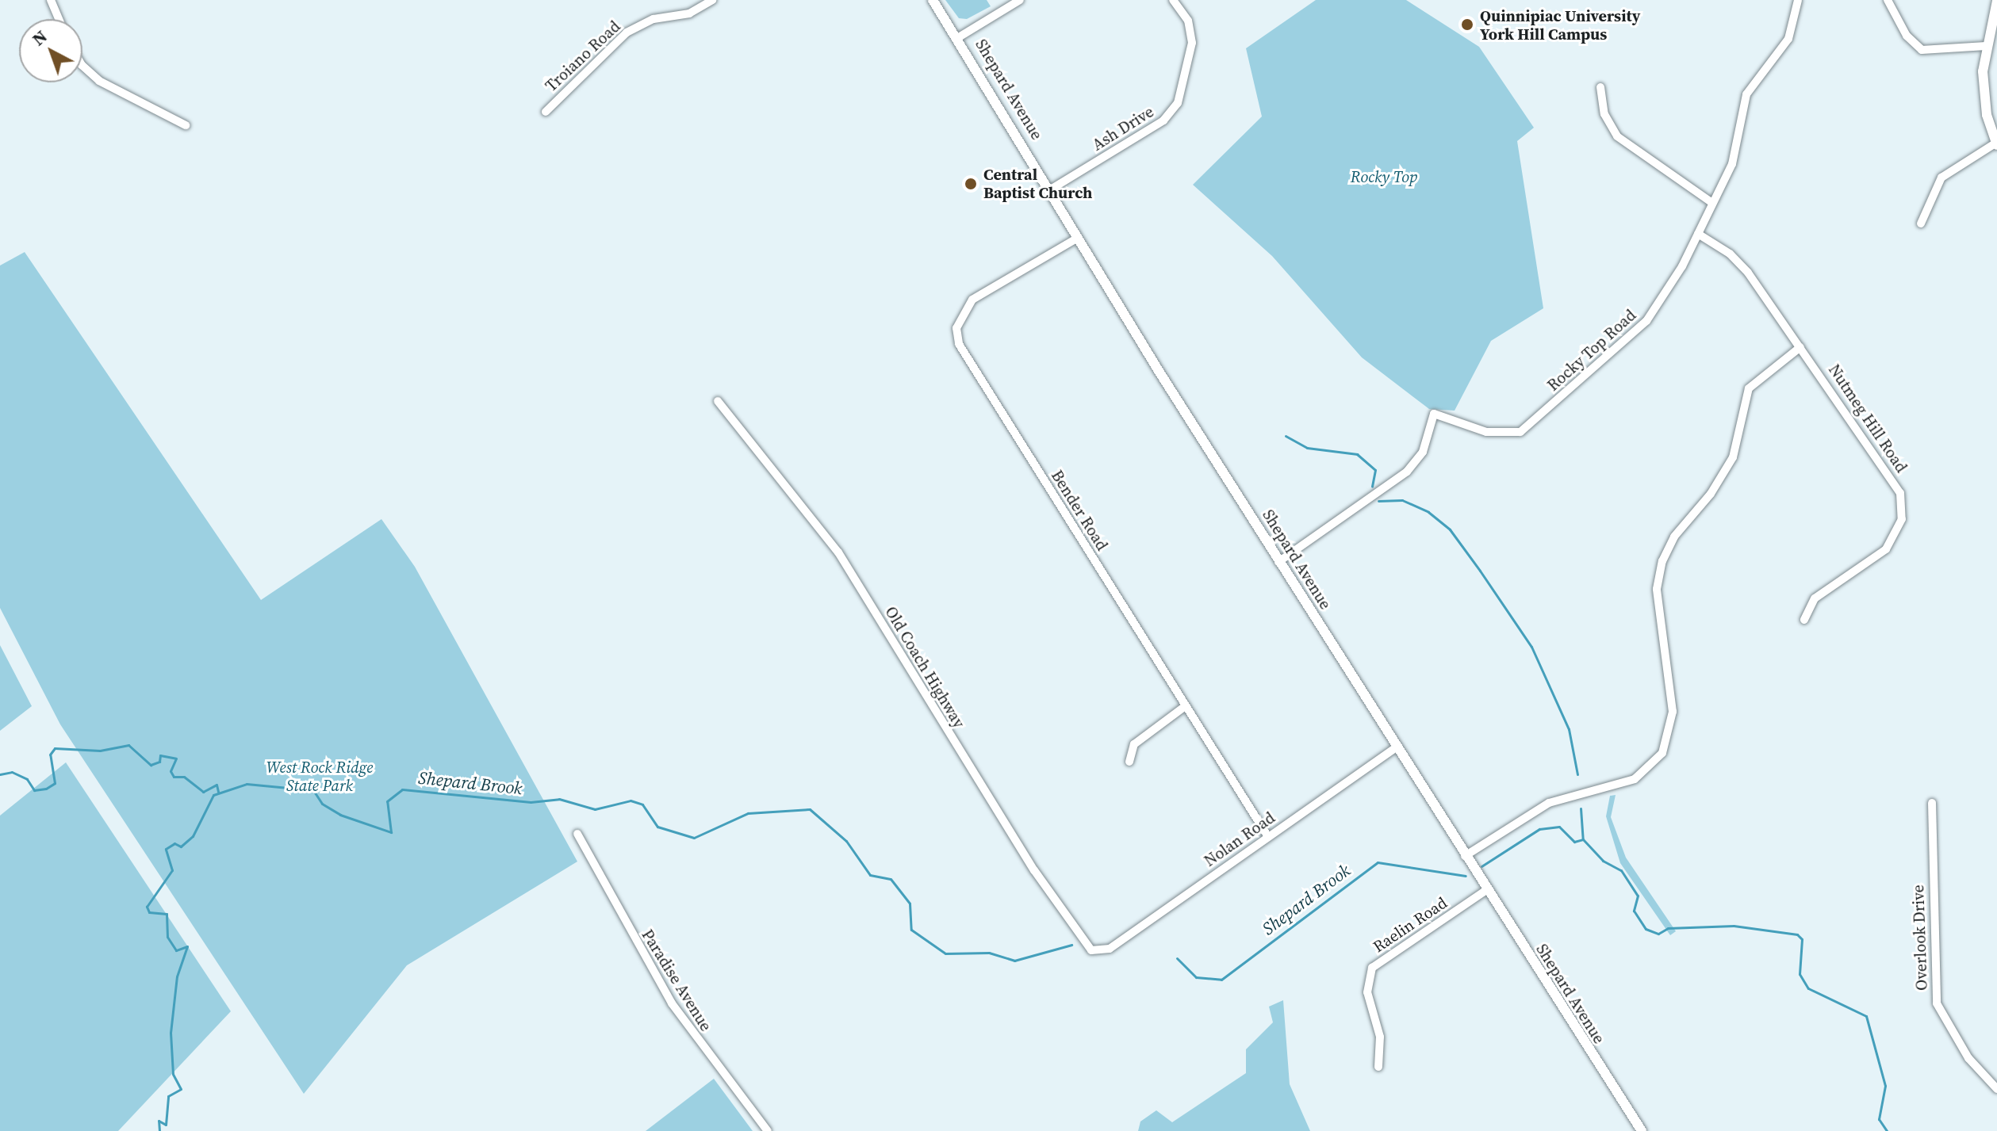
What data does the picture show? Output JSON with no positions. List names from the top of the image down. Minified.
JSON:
{"streets":{"main road":["Shepard Avenue"],"street":["Troiano Road","Ash Drive","Rocky Top Road","Nutmeg Hill Road","Bender Road","Old Coach Highway","Nolan Road","Raelin Road","Overlook Drive","Paradise Avenue"]},"crossings":[["Shepard Avenue","Ash Drive"],["Shepard Avenue","Rocky Top Road"],["Shepard Avenue","Bender Road"],["Shepard Avenue","Nolan Road"],["Shepard Avenue","Raelin Road"],["Rocky Top Road","Nutmeg Hill Road"],["Bender Road","Nolan Road"],["Old Coach Highway","Nolan Road"]],"water":["Shepard Brook"],"parks":["Rocky Top","West Rock Ridge State Park"],"places":["Quinnipiac University York Hill Campus","Central Baptist Church"],"north":"top left"}
